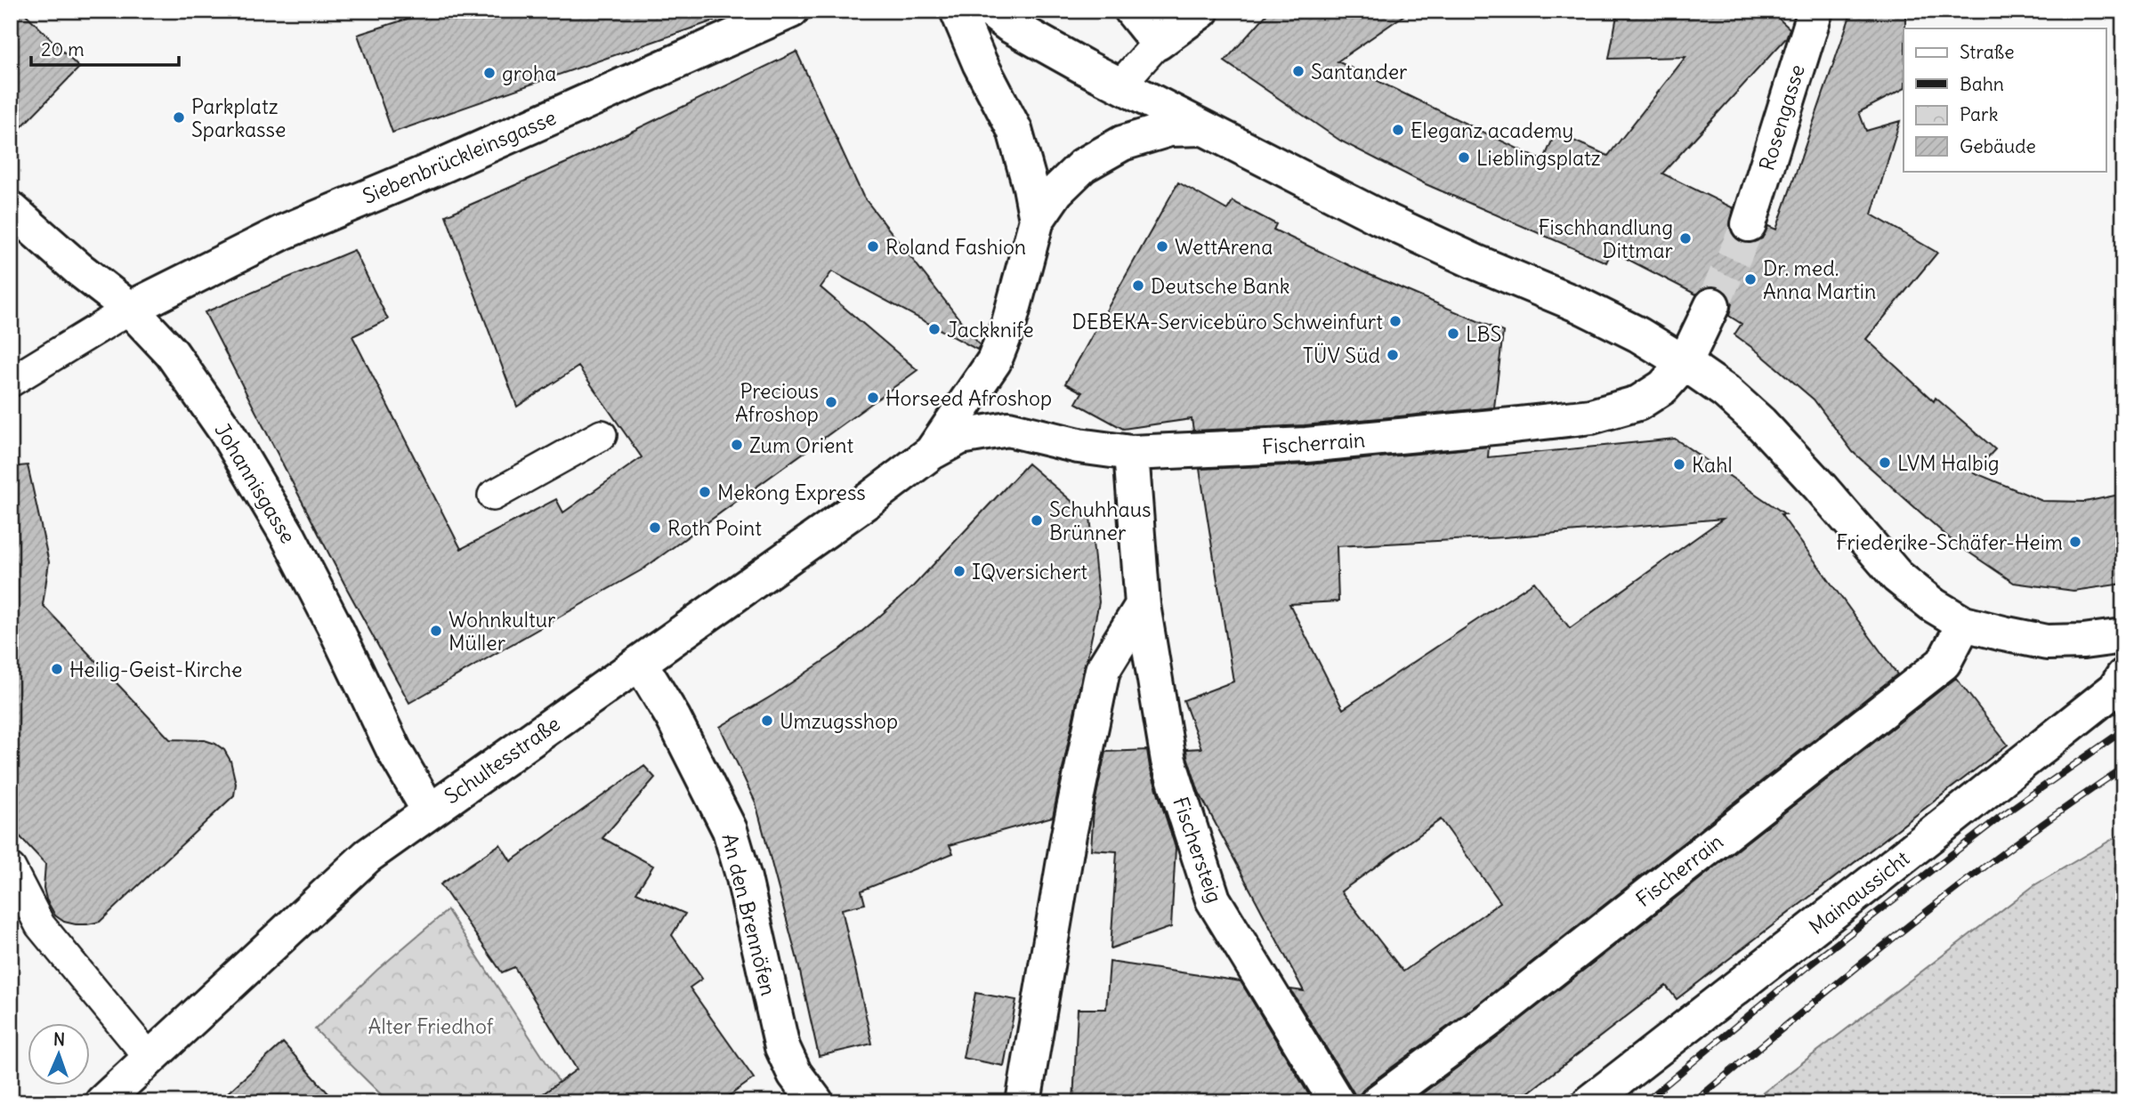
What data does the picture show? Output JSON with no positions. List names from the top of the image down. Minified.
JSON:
{"streets":{"street":["Rosengasse","Siebenbrückleinsgasse","Fischerrain","Johannisgasse","Schultesstraße","Fischersteig","Mainaussicht","An den Brennöfen"]},"crossings":[["Siebenbrückleinsgasse","Johannisgasse"],["Fischerrain","Schultesstraße"],["Fischerrain","Fischersteig"],["Johannisgasse","Schultesstraße"],["Schultesstraße","An den Brennöfen"]],"parks":["Alter Friedhof"],"places":["Santander","groha","Parkplatz Sparkasse","Eleganz academy","Lieblingsplatz","Fischhandlung Dittmar","Roland Fashion","WettArena","Dr. med. Anna Martin","Deutsche Bank","DEBEKA-Servicebüro Schweinfurt","Jackknife","LBS","TÜV Süd","Horseed Afroshop","Precious Afroshop","Zum Orient","LVM Halbig","Kahl","Mekong Express","Schuhhaus Brünner","Roth Point","Friederike-Schäfer-Heim","IQversichert","Wohnkultur Müller","Heilig-Geist-Kirche","Umzugsshop"],"legend":["Straße","Bahn","Park","Gebäude"],"scale_bar":"20 m","north":"top"}
